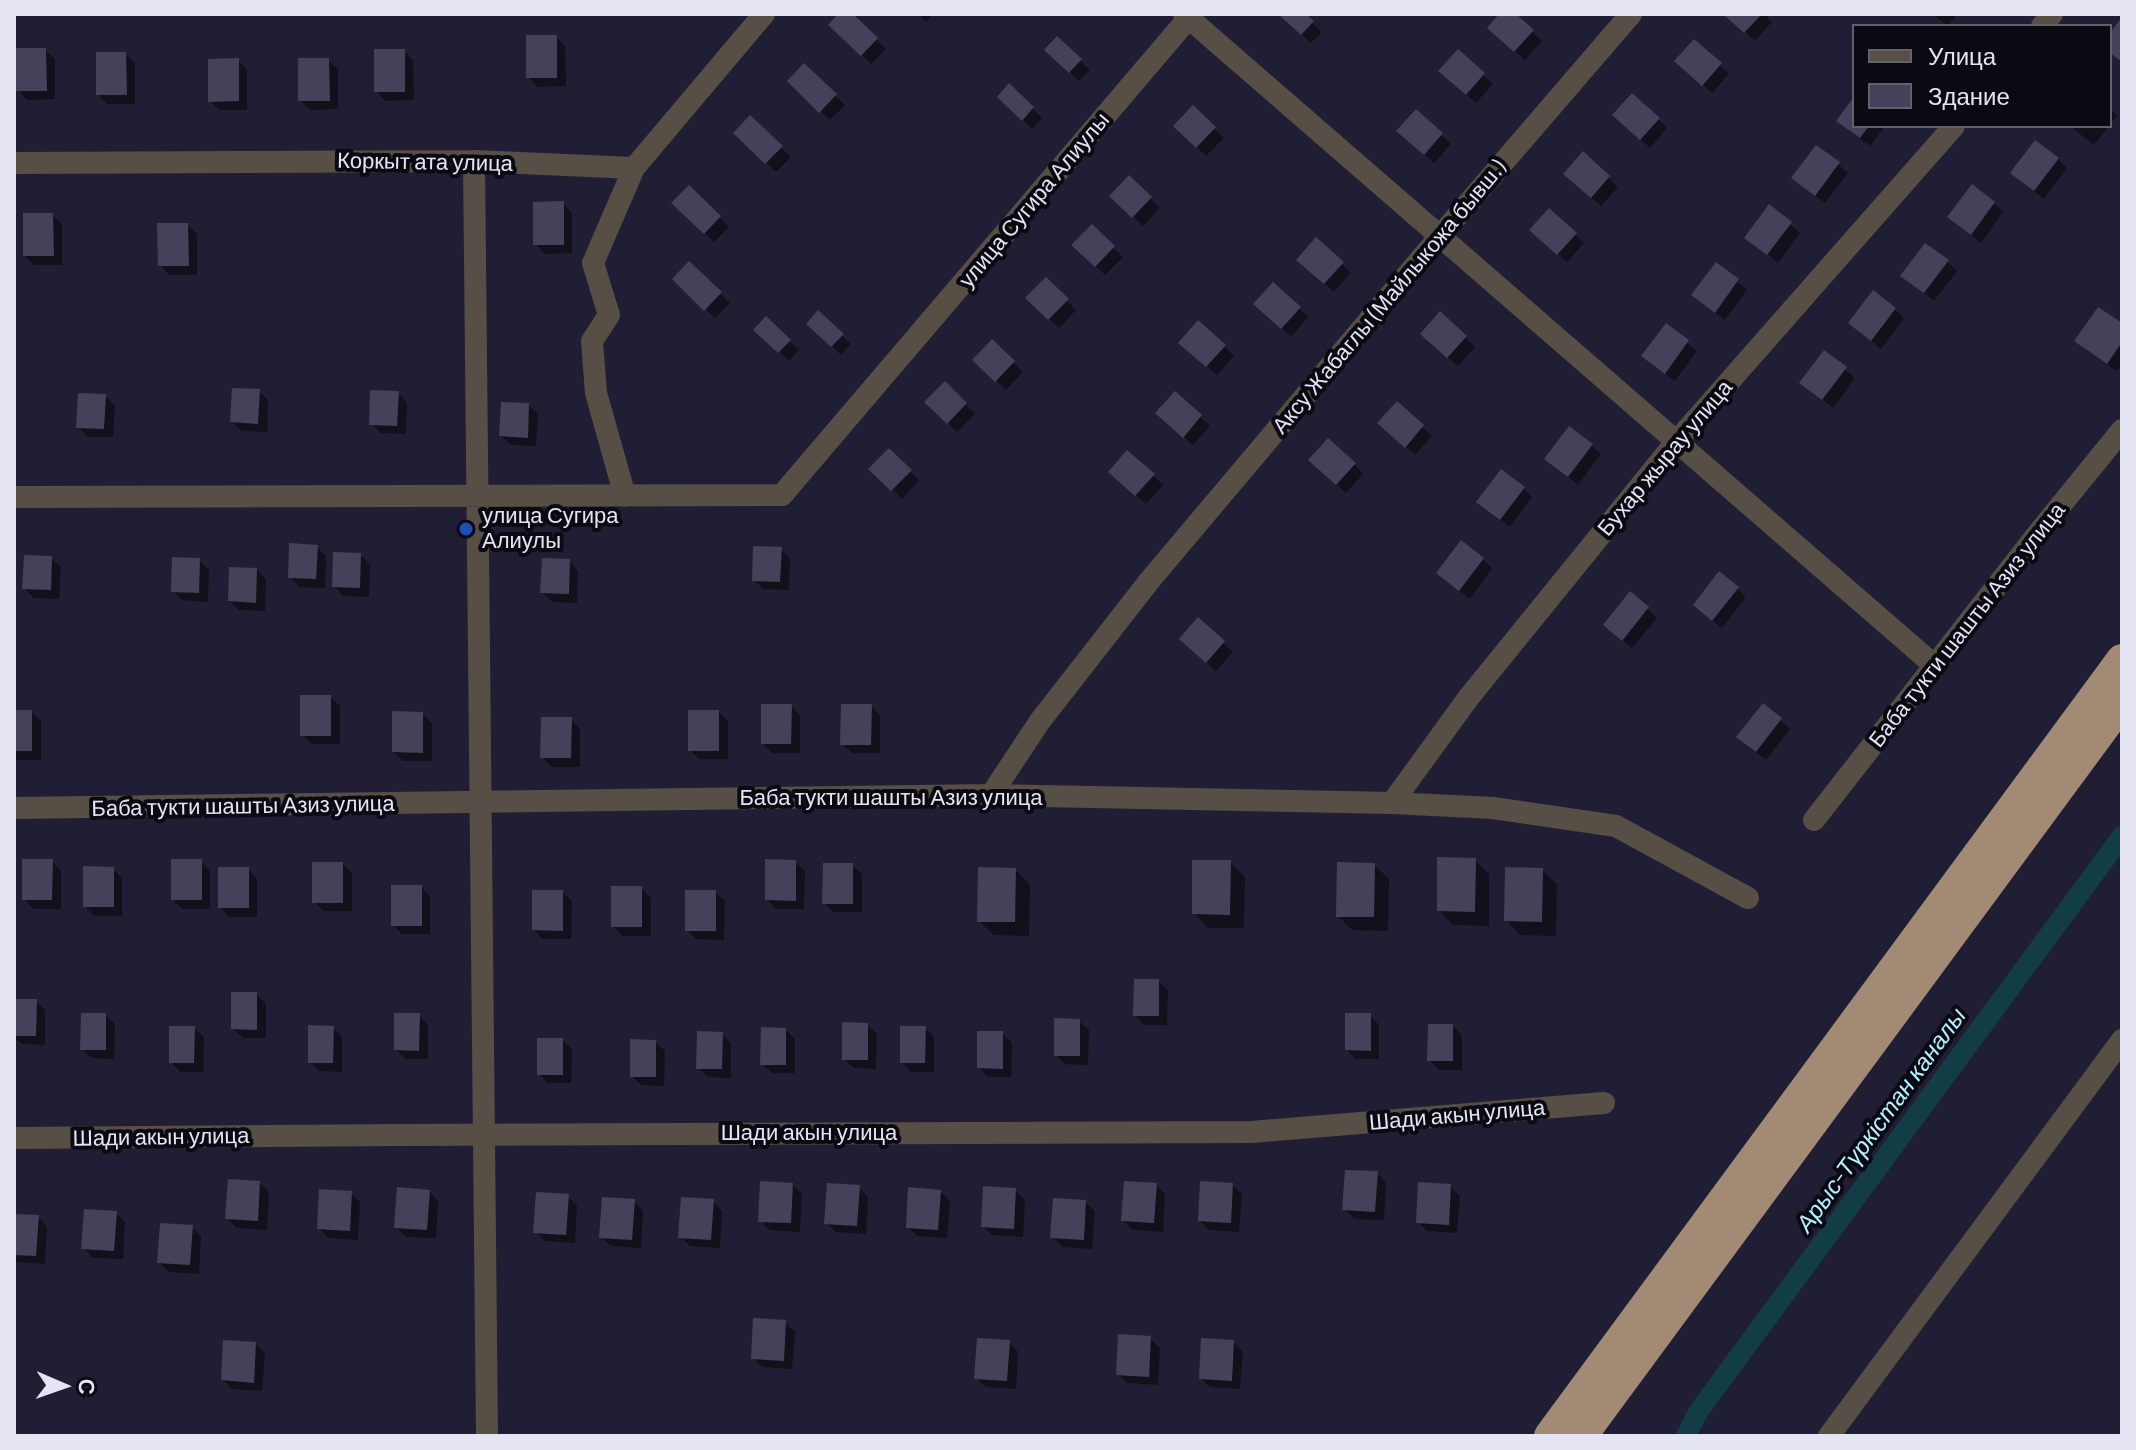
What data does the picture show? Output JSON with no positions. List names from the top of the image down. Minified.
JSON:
{"streets":{"street":["Коркыт ата улица","улица Сугира Алиулы","Аксу Жабаглы (Майлыкожа бывш.)","Бухар жырау улица","Баба тукти шашты Азиз улица","Шади акын улица"]},"crossings":[["Аксу Жабаглы (Майлыкожа бывш.)","Баба тукти шашты Азиз улица"],["Бухар жырау улица","Баба тукти шашты Азиз улица"]],"water":["Арыс-Түркістан каналы"],"places":["улица Сугира Алиулы"],"legend":["Улица","Здание"],"north":"right"}
